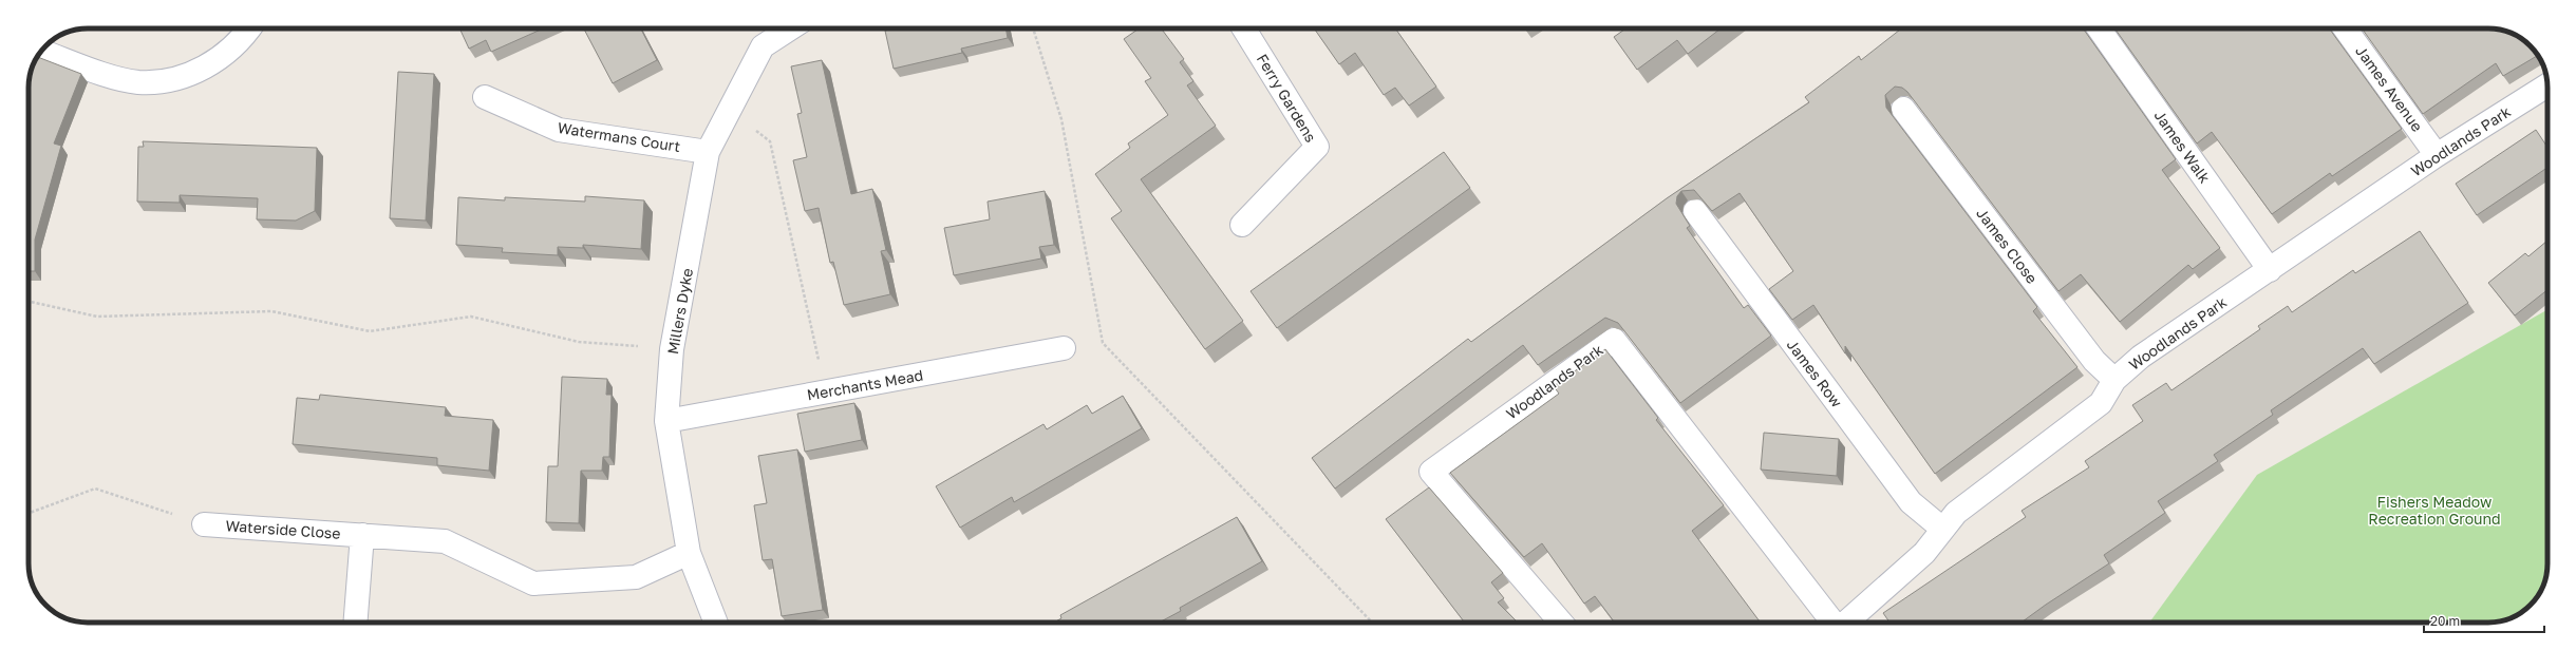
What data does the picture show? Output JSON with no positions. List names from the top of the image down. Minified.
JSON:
{"streets":{"street":["James Avenue","Ferry Gardens","Watermans Court","Woodlands Park","James Walk","James Close","Millers Dyke","James Row","Merchants Mead","Waterside Close"]},"crossings":[["James Avenue","Woodlands Park"],["Watermans Court","Millers Dyke"],["Woodlands Park","James Walk"],["Woodlands Park","James Close"],["Woodlands Park","James Row"],["Millers Dyke","Merchants Mead"],["Millers Dyke","Waterside Close"]],"parks":["Fishers Meadow Recreation Ground"],"scale_bar":"20 m"}
